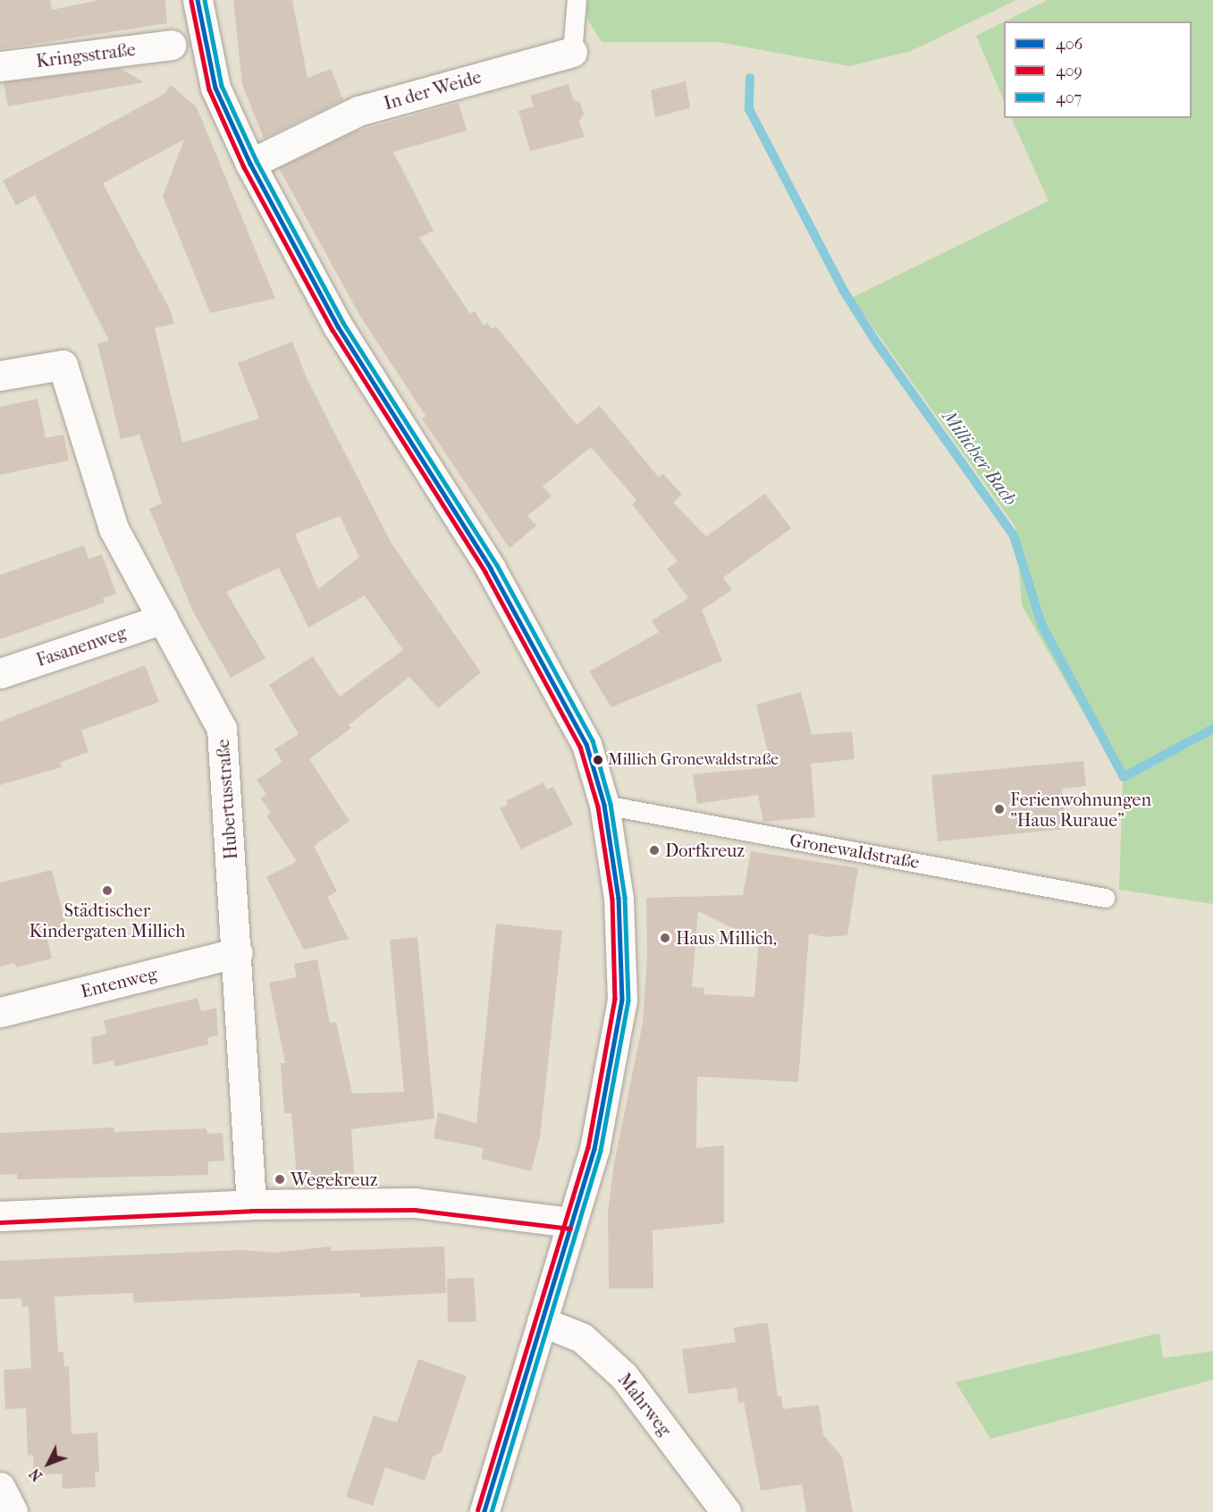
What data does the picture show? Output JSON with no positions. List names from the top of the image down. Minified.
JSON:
{"streets":{"street":["Kringsstraße","In der Weide","Fasanenweg","Hubertusstraße","Entenweg","Mahrweg"],"lane":["Gronewaldstraße"]},"crossings":[["Fasanenweg","Hubertusstraße"],["Hubertusstraße","Entenweg"]],"water":["Millicher Bach"],"places":["Millich Gronewaldstraße","Ferienwohnungen \"Haus Ruraue\"","Dorfkreuz","Städtischer Kindergaten Millich","Haus Millich,","Wegekreuz"],"lines":["transit line 406","transit line 407","transit line 409"],"legend":["406","409","407"],"north":"bottom left"}
